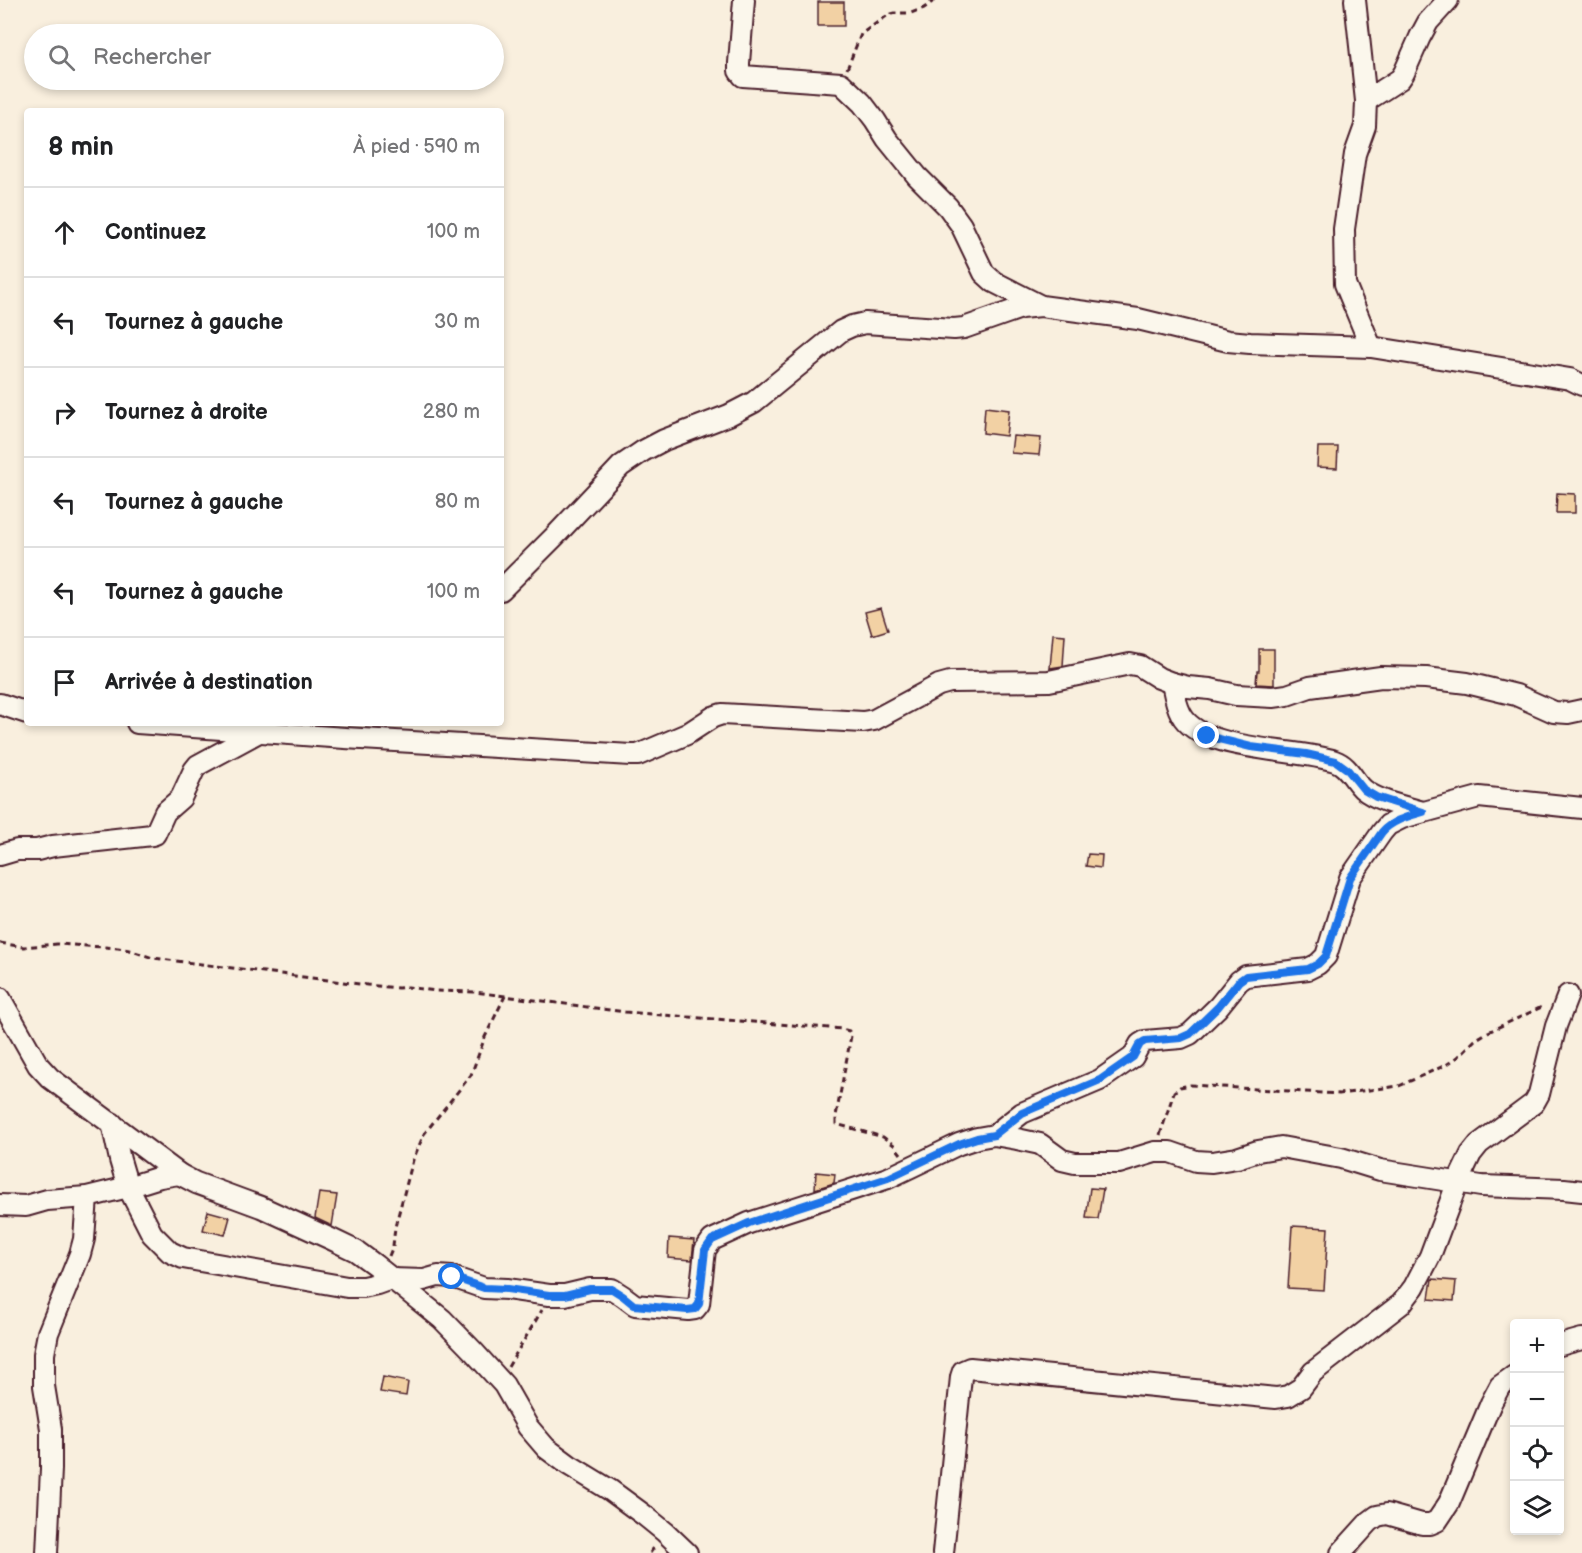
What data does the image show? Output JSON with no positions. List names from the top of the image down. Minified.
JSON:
{"page":{"search":"Rechercher","heading":["8 min","À pied · 590 m"],"list":[["Continuez","100 m"],["Tournez à gauche","30 m"],["Tournez à droite","280 m"],["Tournez à gauche","80 m"],["Tournez à gauche","100 m"],"Arrivée à destination"],"map_buttons":["+","−"]}}
